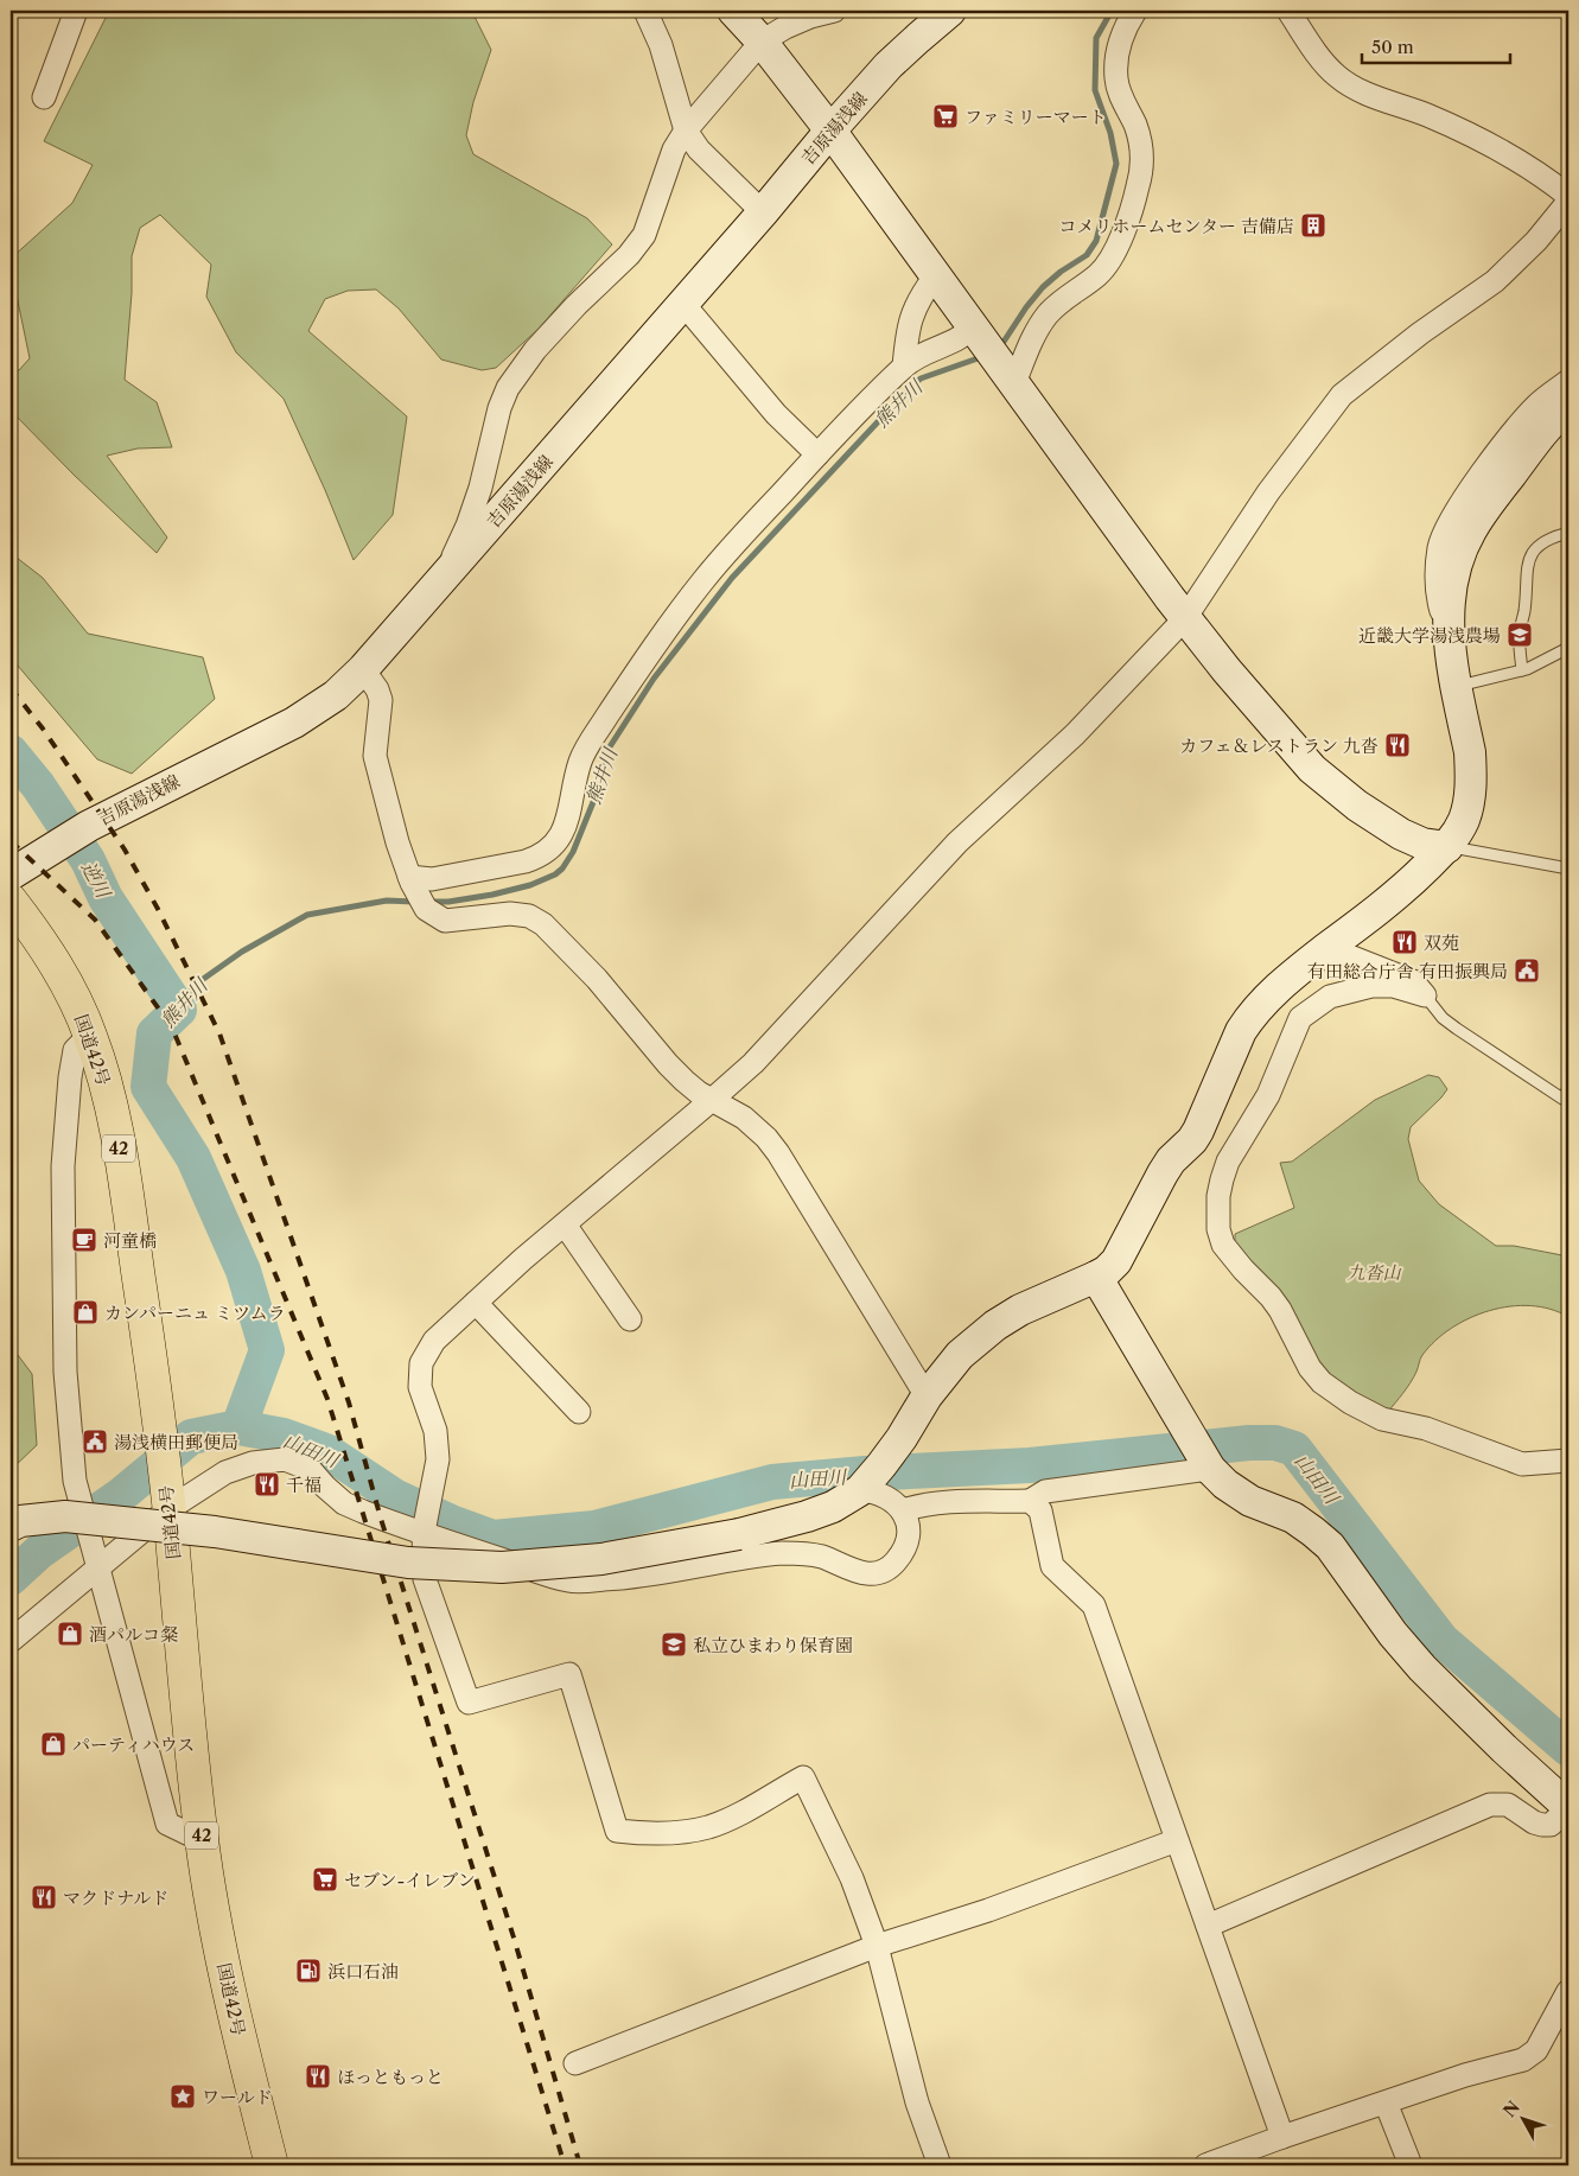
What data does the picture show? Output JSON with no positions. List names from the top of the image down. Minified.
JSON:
{"streets":{"highway":["国道42号","42"],"street":["吉原湯浅線"]},"water":["熊井川","逆川","山田川"],"parks":["九沓山"],"places":{"supermarket":["ファミリーマート","セブン-イレブン"],"building":["コメリホームセンター 吉備店"],"school or university":["近畿大学湯浅農場","私立ひまわり保育園"],"restaurant":["カフェ＆レストラン 九沓","双苑","千福","マクドナルド","ほっともっと"],"public building":["有田総合庁舎 有田振興局","湯浅横田郵便局"],"cafe":["河童橋"],"shop":["カンパーニュ ミツムラ","酒パルコ粲","パーティハウス"],"fuel station":["浜口石油"],"place":["ワールド"]},"scale_bar":"50 m","north":"top left"}
